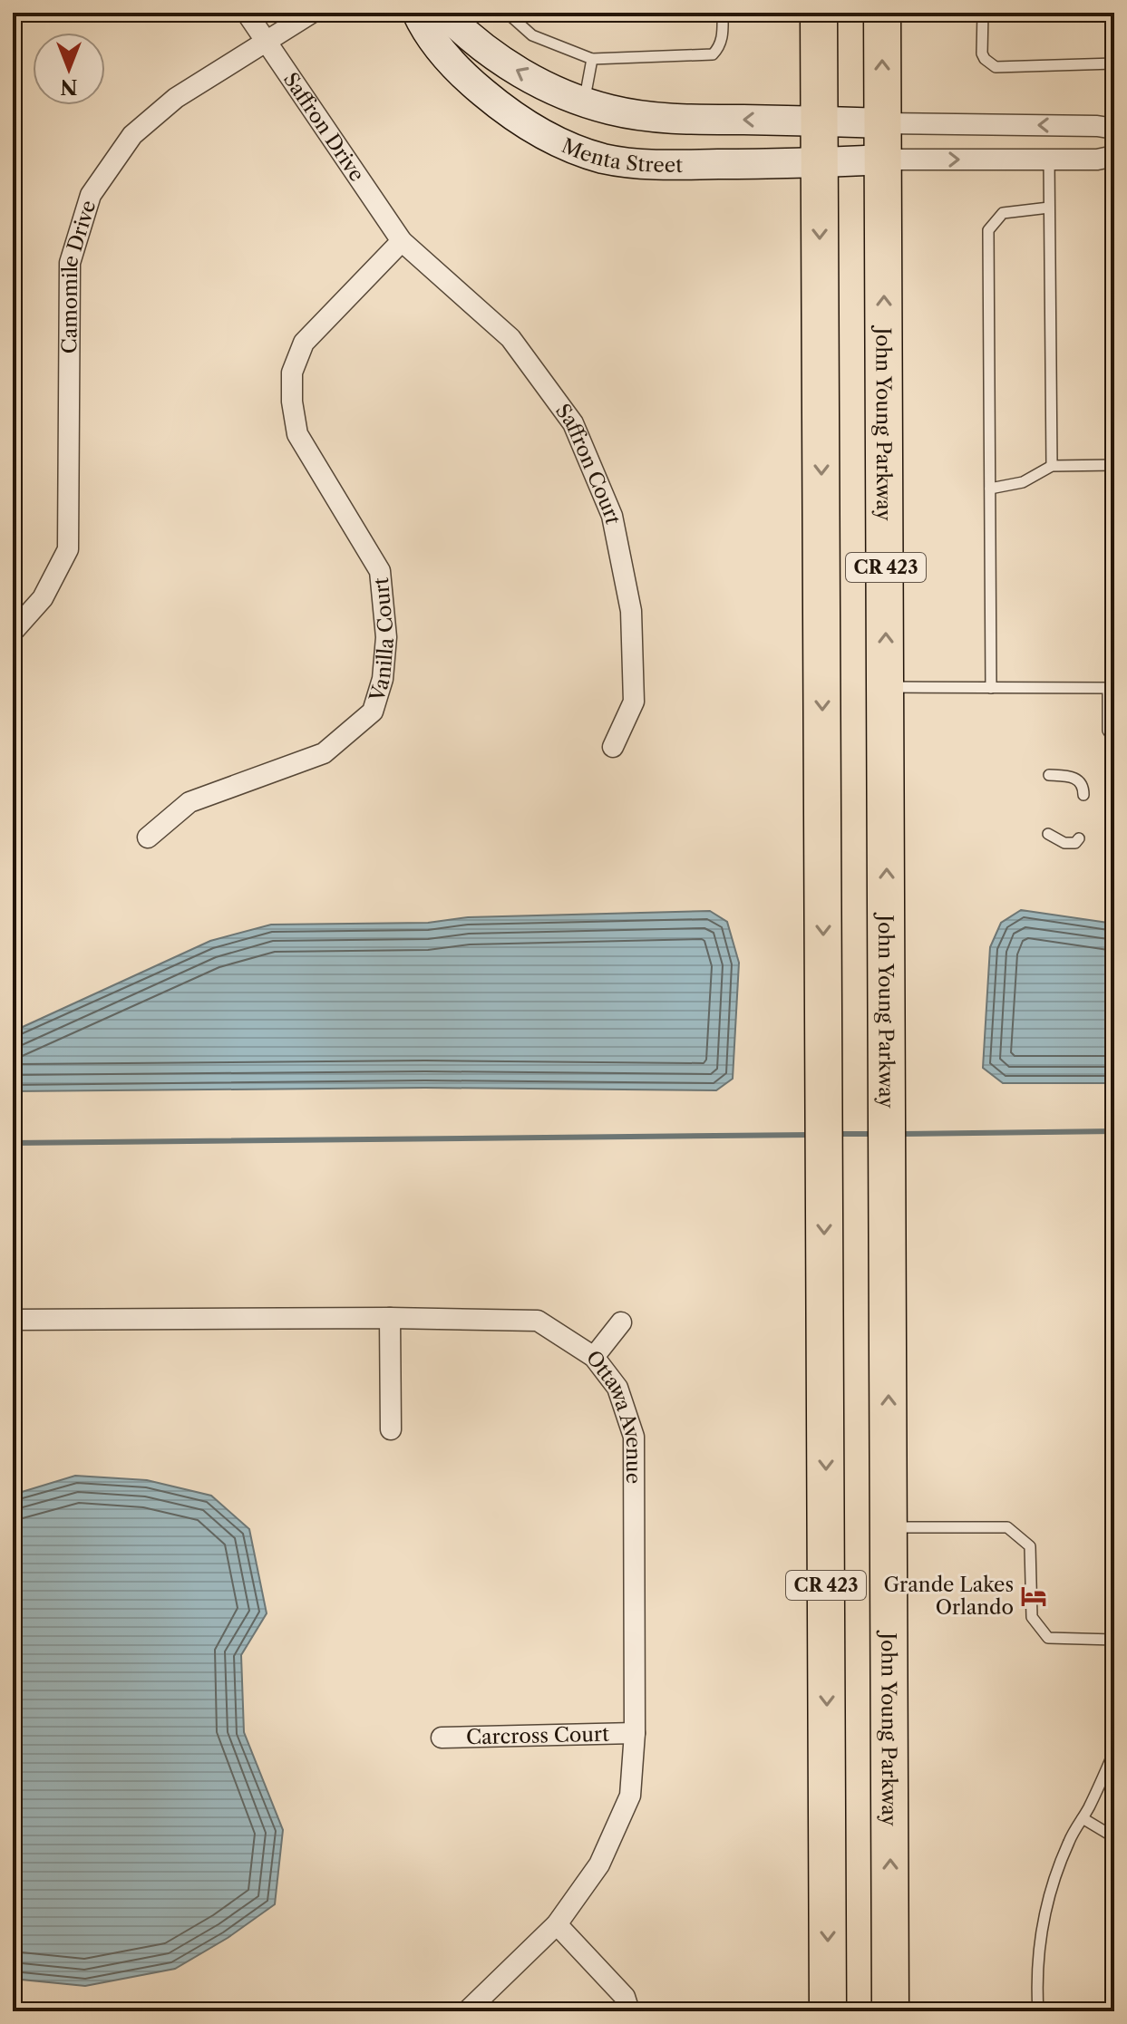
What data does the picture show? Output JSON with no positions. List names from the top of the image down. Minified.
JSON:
{"streets":{"highway":["John Young Parkway","CR 423"],"street":["Saffron Drive","Menta Street","Camomile Drive","Saffron Court","Vanilla Court","Ottawa Avenue","Carcross Court"]},"crossings":[["Saffron Drive","Camomile Drive"],["Saffron Drive","Saffron Court"],["Saffron Drive","Vanilla Court"],["Menta Street","John Young Parkway"],["Menta Street","CR 423"],["Saffron Court","Vanilla Court"],["Ottawa Avenue","Carcross Court"]],"places":{"hotel":["Grande Lakes Orlando"]},"north":"bottom"}
